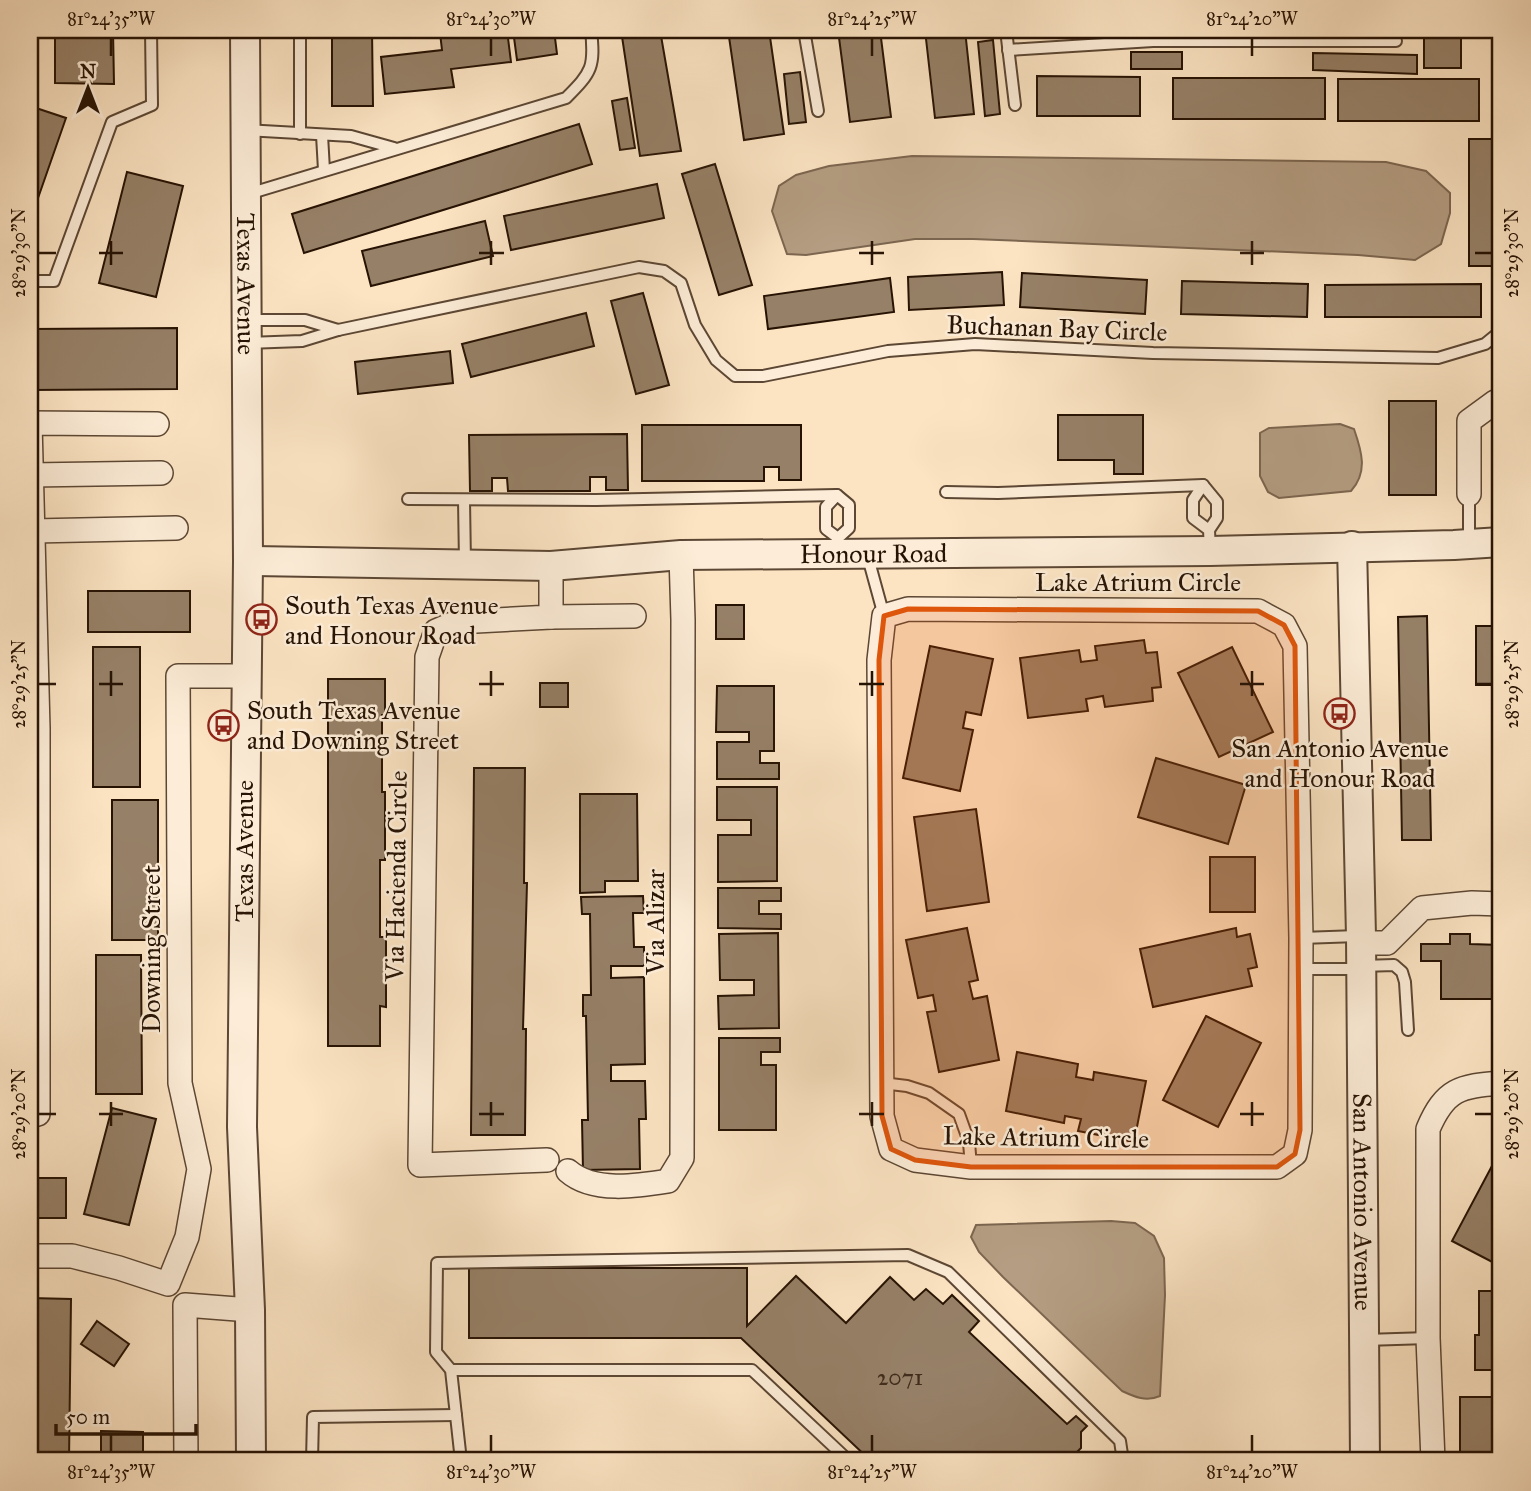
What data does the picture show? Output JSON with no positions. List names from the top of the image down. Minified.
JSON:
{"streets":{"street":["Texas Avenue","Honour Road","Lake Atrium Circle","Via Hacienda Circle","Via Alizar","Downing Street","San Antonio Avenue"],"lane":["Buchanan Bay Circle"]},"crossings":[["Texas Avenue","Buchanan Bay Circle"],["Texas Avenue","Honour Road"],["Texas Avenue","Downing Street"],["Honour Road","Lake Atrium Circle"],["Honour Road","Via Alizar"],["Honour Road","San Antonio Avenue"]],"places":{"bus stop":["South Texas Avenue and Honour Road","San Antonio Avenue and Honour Road","South Texas Avenue and Downing Street"]},"house_numbers":["2071"],"scale_bar":"50 m","north":"top","coordinates":["81°24'35\"W","81°24'30\"W","81°24'25\"W","81°24'20\"W","28°29'30\"N","28°29'25\"N","28°29'20\"N"]}
